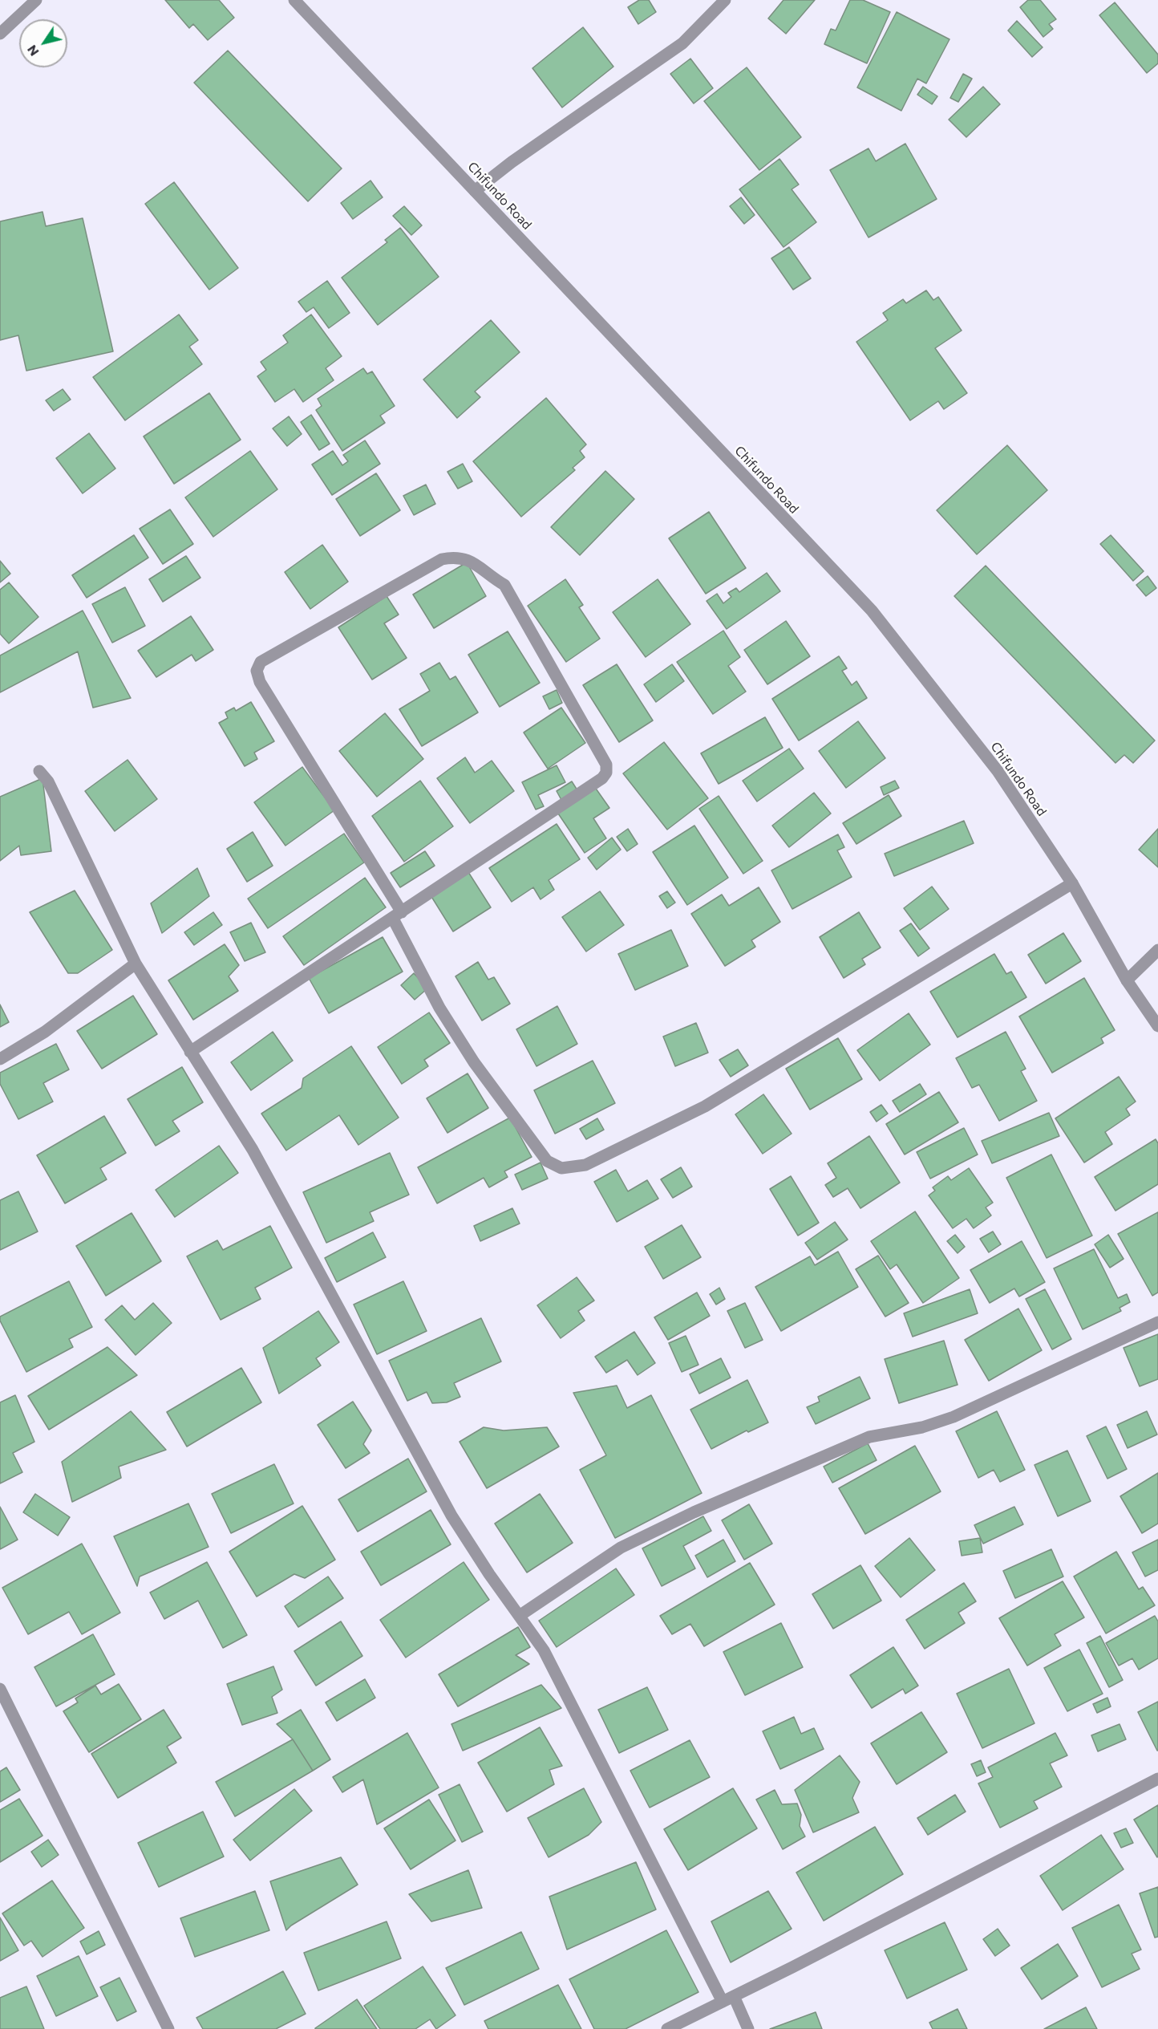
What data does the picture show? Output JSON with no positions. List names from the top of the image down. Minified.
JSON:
{"streets":{"street":["Chifundo Road"]},"north":"bottom left"}
